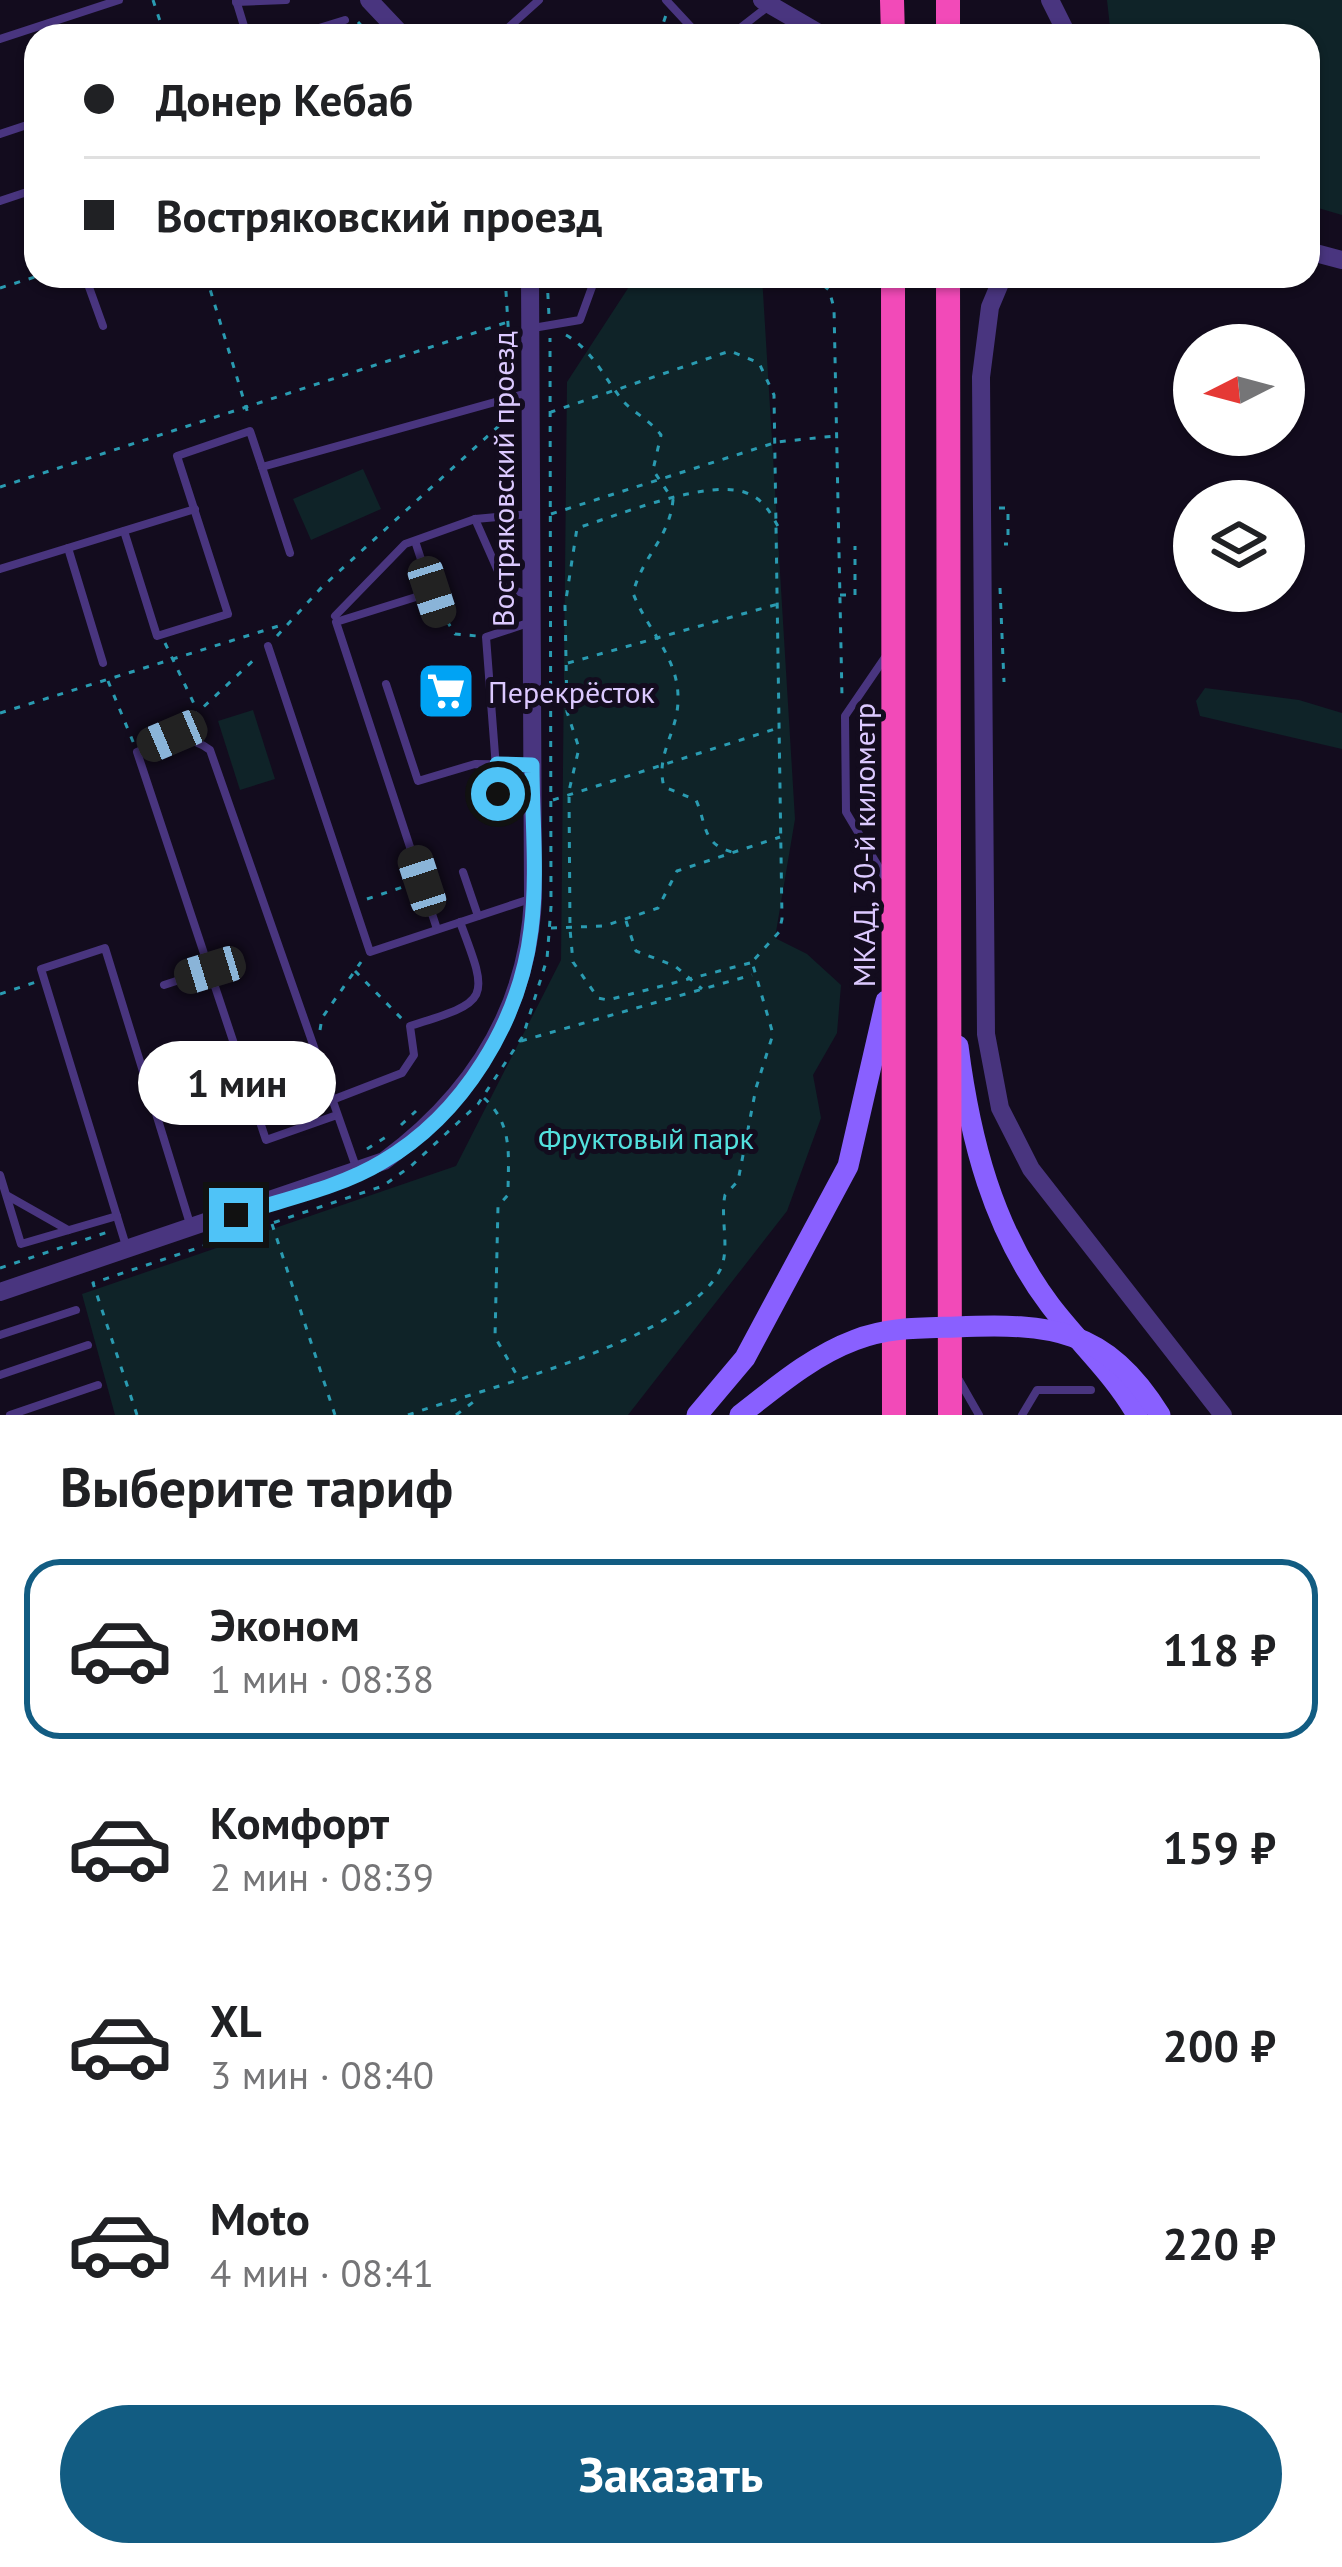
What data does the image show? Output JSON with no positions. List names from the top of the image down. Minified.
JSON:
{"streets":{"highway":["МКАД, 30-й километр"],"street":["Востряковский проезд"]},"parks":["Фруктовый парк"],"places":{"supermarket":["Перекрёсток"]},"north":"left","page":{"banner":["Донер Кебаб","Востряковский проезд"],"bubble":"1 мин","heading":"Выберите тариф","list":[{"name":"Эконом","note":"1 мин · 08:38","value":"118 ₽"},{"name":"Комфорт","note":"2 мин · 08:39","value":"159 ₽"},{"name":"XL","note":"3 мин · 08:40","value":"200 ₽"},{"name":"Moto","note":"4 мин · 08:41","value":"220 ₽"}],"buttons":"Заказать"}}
